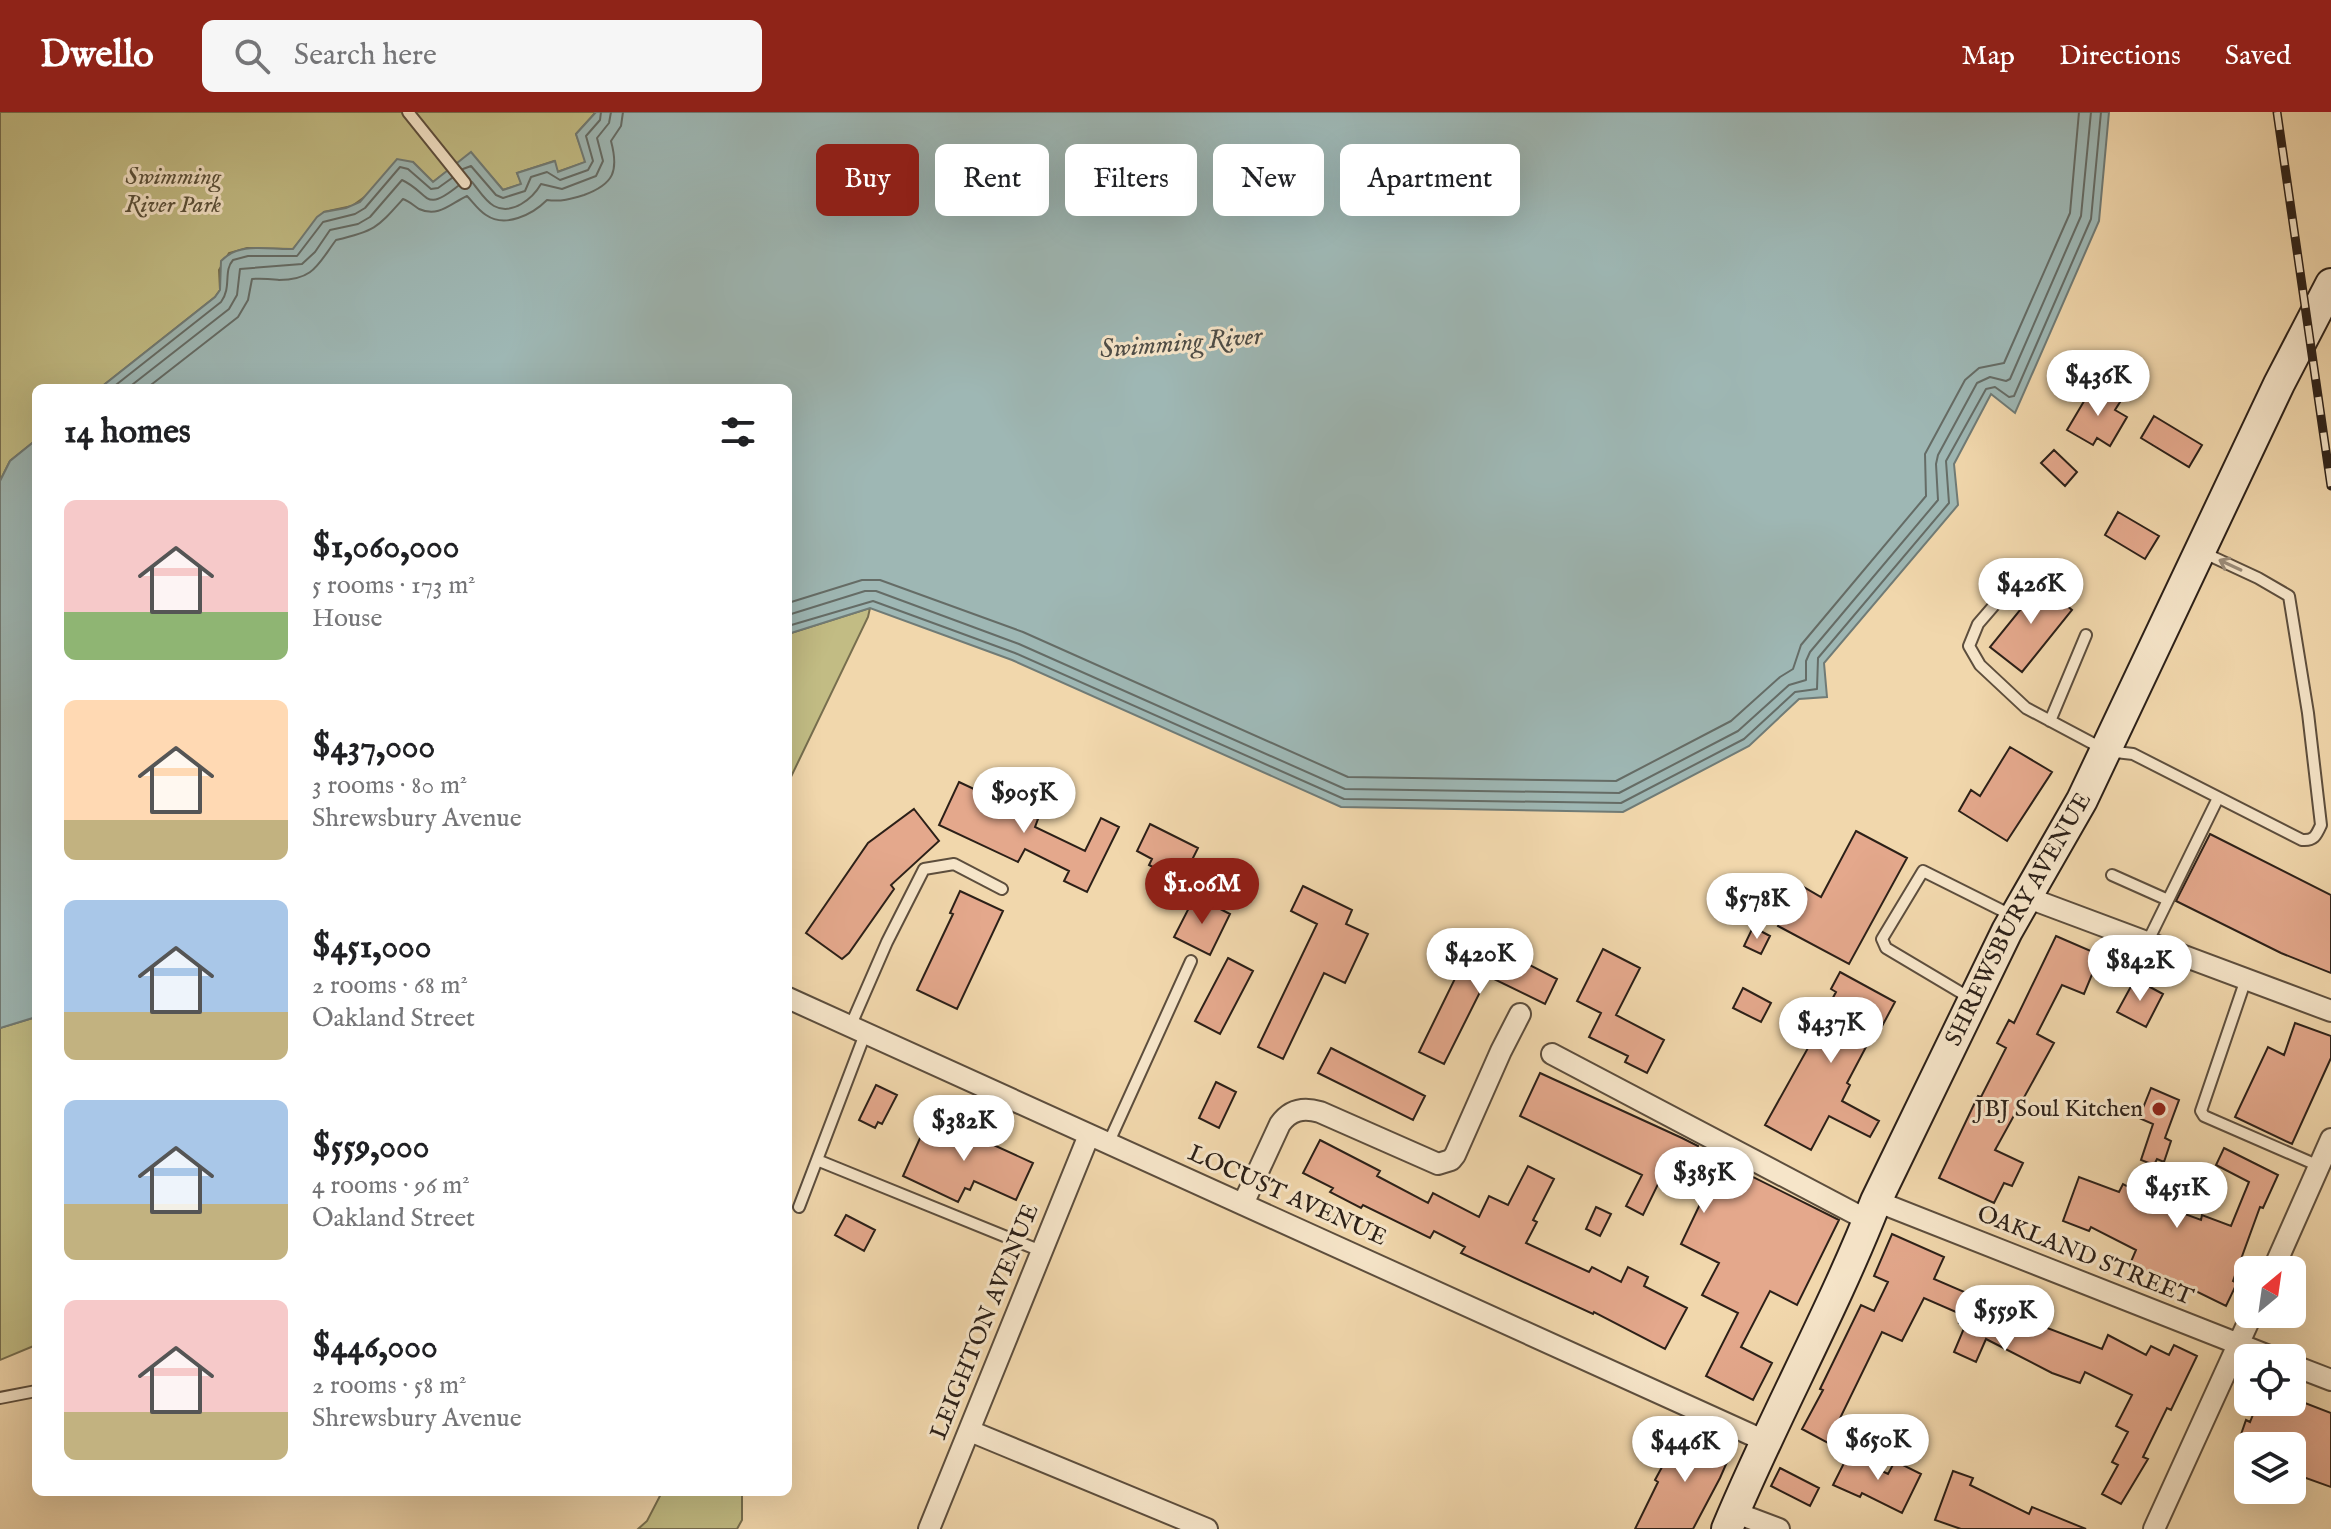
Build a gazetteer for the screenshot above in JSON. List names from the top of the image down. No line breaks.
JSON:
{"streets":{"main road":["SHREWSBURY AVENUE"],"street":["LOCUST AVENUE","OAKLAND STREET","LEIGHTON AVENUE"]},"crossings":[["SHREWSBURY AVENUE","LOCUST AVENUE"],["SHREWSBURY AVENUE","OAKLAND STREET"],["LOCUST AVENUE","LEIGHTON AVENUE"]],"water":["Swimming River"],"parks":["Swimming River Park"],"places":["JBJ Soul Kitchen"],"north":"top right","page":{"header":"Dwello","search":"Search here","nav":["Map","Directions","Saved"],"chip":["Buy","Rent","Filters","New","Apartment"],"price":["$436K","$426K","$905K","$1.06M","$578K","$420K","$842K","$437K","$382K","$385K","$451K","$559K","$650K","$446K"],"heading":"14 homes","list":[{"name":"$1,060,000","note":"5 rooms · 173 m² · House"},{"name":"$437,000","note":"3 rooms · 80 m² · Shrewsbury Avenue"},{"name":"$451,000","note":"2 rooms · 68 m² · Oakland Street"},{"name":"$559,000","note":"4 rooms · 96 m² · Oakland Street"},{"name":"$446,000","note":"2 rooms · 58 m² · Shrewsbury Avenue"}]}}
